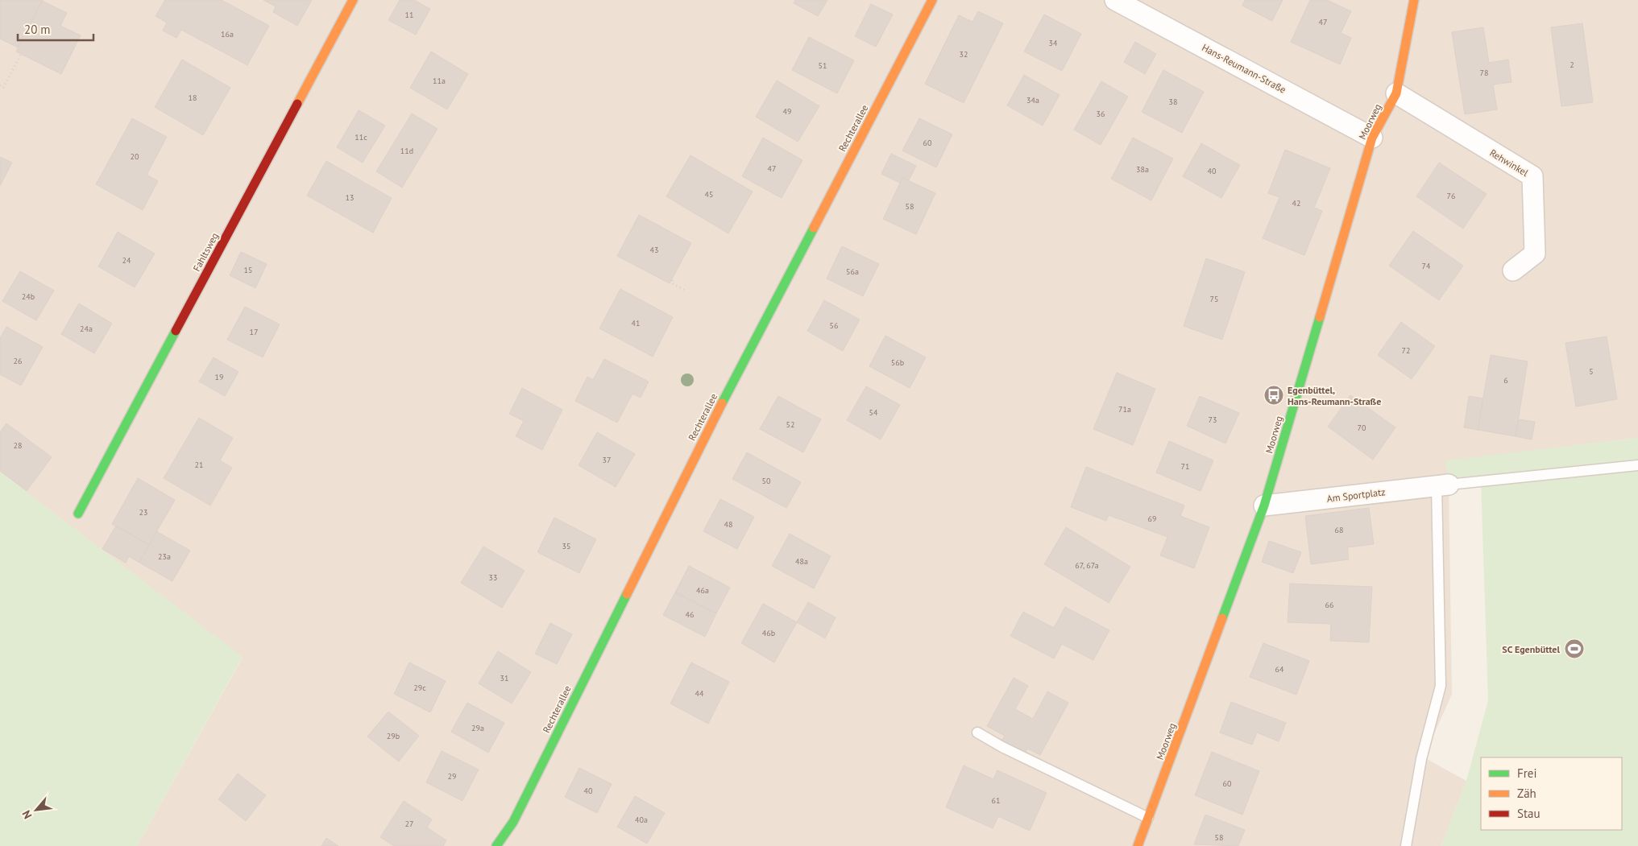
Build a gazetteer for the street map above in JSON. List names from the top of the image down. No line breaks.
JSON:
{"streets":{"street":["Hans-Reumann-Straße","Moorweg","Rechterallee","Rehwinkel","Fahltsweg","Am Sportplatz"]},"crossings":[["Hans-Reumann-Straße","Moorweg"],["Moorweg","Rehwinkel"],["Moorweg","Am Sportplatz"]],"places":{"bus stop":["Egenbüttel, Hans-Reumann-Straße"],"sports":["SC Egenbüttel"]},"house_numbers":["11","47","16a","34","32","2","51","78","11a","18","34a","38","49","36","11c","60","11d","20","47","38a","40","45","76","13","42","58","43","24","74","15","56a","24b","75","41","56","24a","17","72","26","56b","5","19","6","71a","54","73","52","70","28","37","21","71","50","23","69","48","68","35","23a","48a","67, 67a","33","46a","66","46","46b","64","31","29c","44","29a","29b","29","60","40","61","40a","27","58"],"legend":["Frei","Zäh","Stau"],"scale_bar":"20 m","north":"bottom left"}
